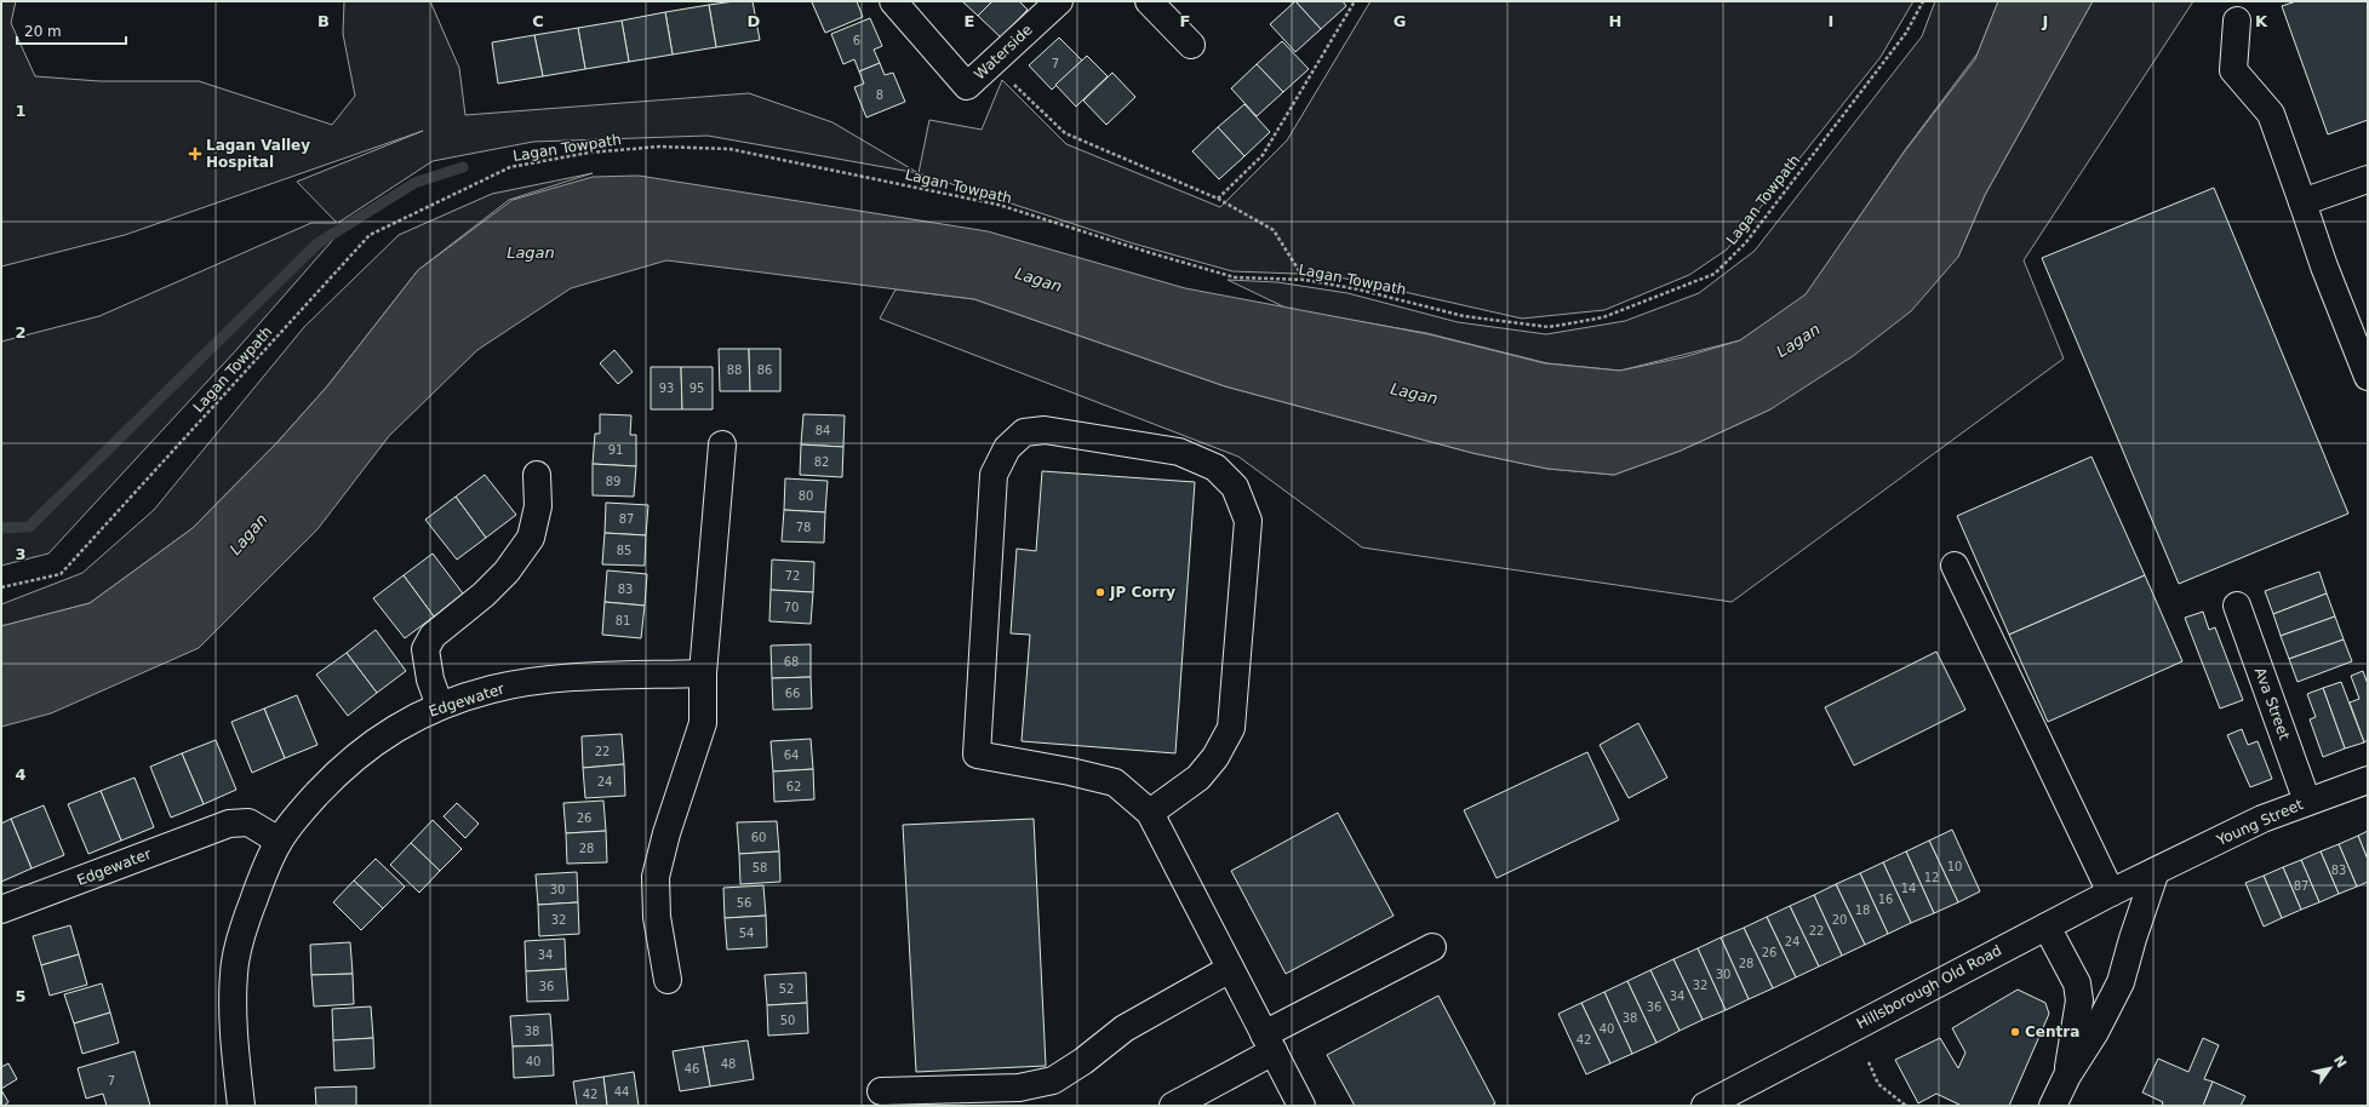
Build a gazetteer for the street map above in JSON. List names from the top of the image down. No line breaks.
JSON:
{"streets":{"street":["Waterside","Edgewater","Ava Street","Young Street","Hillsborough Old Road"],"path":["Lagan Towpath"]},"crossings":[["Ava Street","Young Street"],["Young Street","Hillsborough Old Road"]],"water":["Lagan"],"places":{"health":["Lagan Valley Hospital"],"other":["JP Corry","Centra"]},"house_numbers":["6","7","8","88","86","93","95","84","91","82","89","80","87","78","85","72","83","70","81","68","66","22","64","24","62","26","60","28","10","58","83","12","87","14","30","16","56","18","32","20","22","54","24","26","34","28","30","32","36","52","34","36","38","50","40","38","42","40","48","46","7","44","42"],"scale_bar":"20 m","north":"top right","grid":{"columns":["B","C","D","E","F","G","H","I","J","K"],"rows":["1","2","3","4","5"]}}
